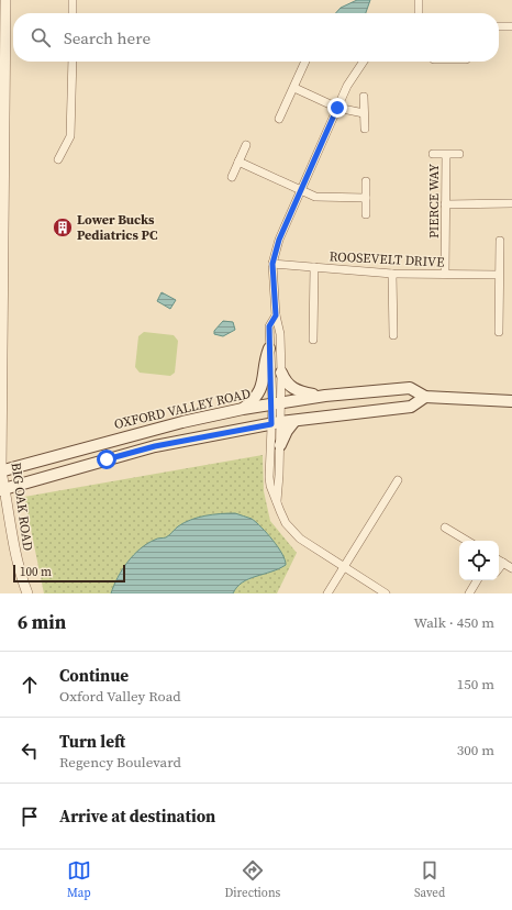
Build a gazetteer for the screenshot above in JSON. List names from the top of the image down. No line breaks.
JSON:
{"streets":{"main road":["OXFORD VALLEY ROAD"],"street":["PIERCE WAY","ROOSEVELT DRIVE","BIG OAK ROAD"]},"crossings":[["PIERCE WAY","ROOSEVELT DRIVE"],["OXFORD VALLEY ROAD","BIG OAK ROAD"]],"places":{"building":["Lower Bucks Pediatrics PC"]},"scale_bar":"100 m","page":{"search":"Search here","scale":"100 m","heading":["6 min","Walk · 450 m"],"list":[["Continue","Oxford Valley Road","150 m"],["Turn left","Regency Boulevard","300 m"],"Arrive at destination"],"nav":["Map","Directions","Saved"]}}
